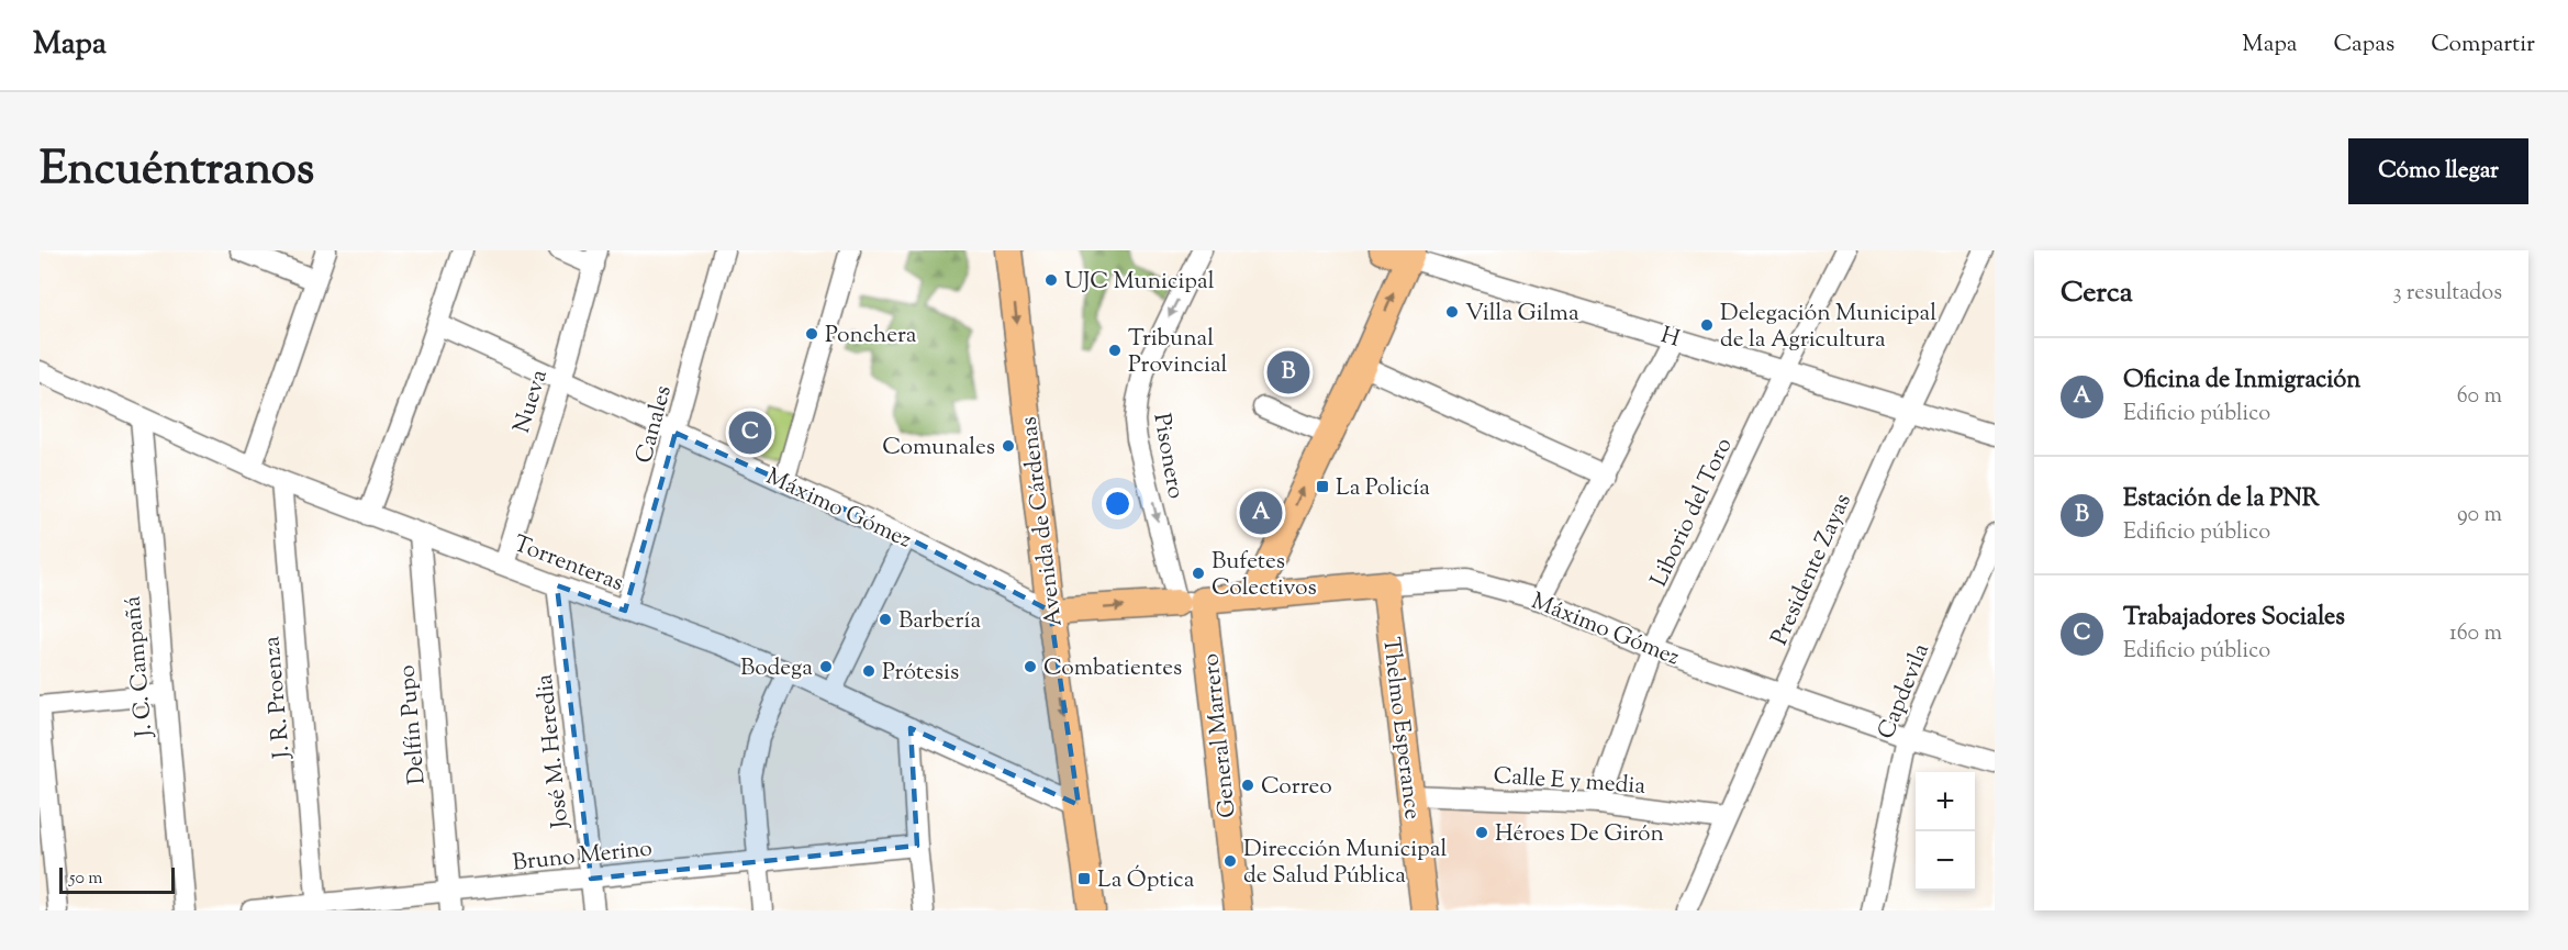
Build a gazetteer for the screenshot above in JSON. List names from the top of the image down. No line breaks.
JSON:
{"streets":{"main road":["H","Máximo Gómez","Avenida de Cárdenas","Thelmo Esperance","General Marrero"],"street":["Nueva","Canales","Pisonero","Liborio del Toro","Torrenteras","Presidente Zayas","J. C. Campañá","Capdevila","J. R. Proenza","Delfín Pupo","José M. Heredia","Calle E y media","Bruno Merino"]},"crossings":[["H","Liborio del Toro"],["H","Presidente Zayas"],["Nueva","Máximo Gómez"],["Nueva","Torrenteras"],["Canales","Máximo Gómez"],["Canales","Torrenteras"],["Pisonero","Máximo Gómez"],["Pisonero","General Marrero"],["Máximo Gómez","Liborio del Toro"],["Máximo Gómez","Avenida de Cárdenas"],["Máximo Gómez","Presidente Zayas"],["Máximo Gómez","Capdevila"],["Máximo Gómez","Thelmo Esperance"],["Máximo Gómez","General Marrero"],["Liborio del Toro","Calle E y media"],["Avenida de Cárdenas","Torrenteras"],["Torrenteras","J. C. Campañá"],["Torrenteras","J. R. Proenza"],["Torrenteras","Delfín Pupo"],["Torrenteras","José M. Heredia"],["Presidente Zayas","Calle E y media"],["J. R. Proenza","Bruno Merino"],["Delfín Pupo","Bruno Merino"],["Thelmo Esperance","Calle E y media"],["José M. Heredia","Bruno Merino"]],"one_way":["Pisonero","Avenida de Cárdenas"],"places":{"other":["UJC Municipal","Villa Gilma","Delegación Municipal de la Agricultura","Ponchera","Tribunal Provincial","Comunales","Bufetes Colectivos","Barbería","Bodega","Combatientes","Prótesis","Correo","Héroes De Girón","Dirección Municipal de Salud Pública"],"transit":["La Policía","La Óptica"]},"scale_bar":"50 m","page":{"header":"Mapa","nav":["Mapa","Capas","Compartir"],"title":"Encuéntranos","buttons":"Cómo llegar","heading":["Cerca","3 resultados"],"list":[{"mark":"A","name":"Oficina de Inmigración","note":"Edificio público","value":"60 m"},{"mark":"B","name":"Estación de la PNR","note":"Edificio público","value":"90 m"},{"mark":"C","name":"Trabajadores Sociales","note":"Edificio público","value":"160 m"}],"pins":["B","C","A"],"map_buttons":["+","−"],"scale":"50 m"}}
